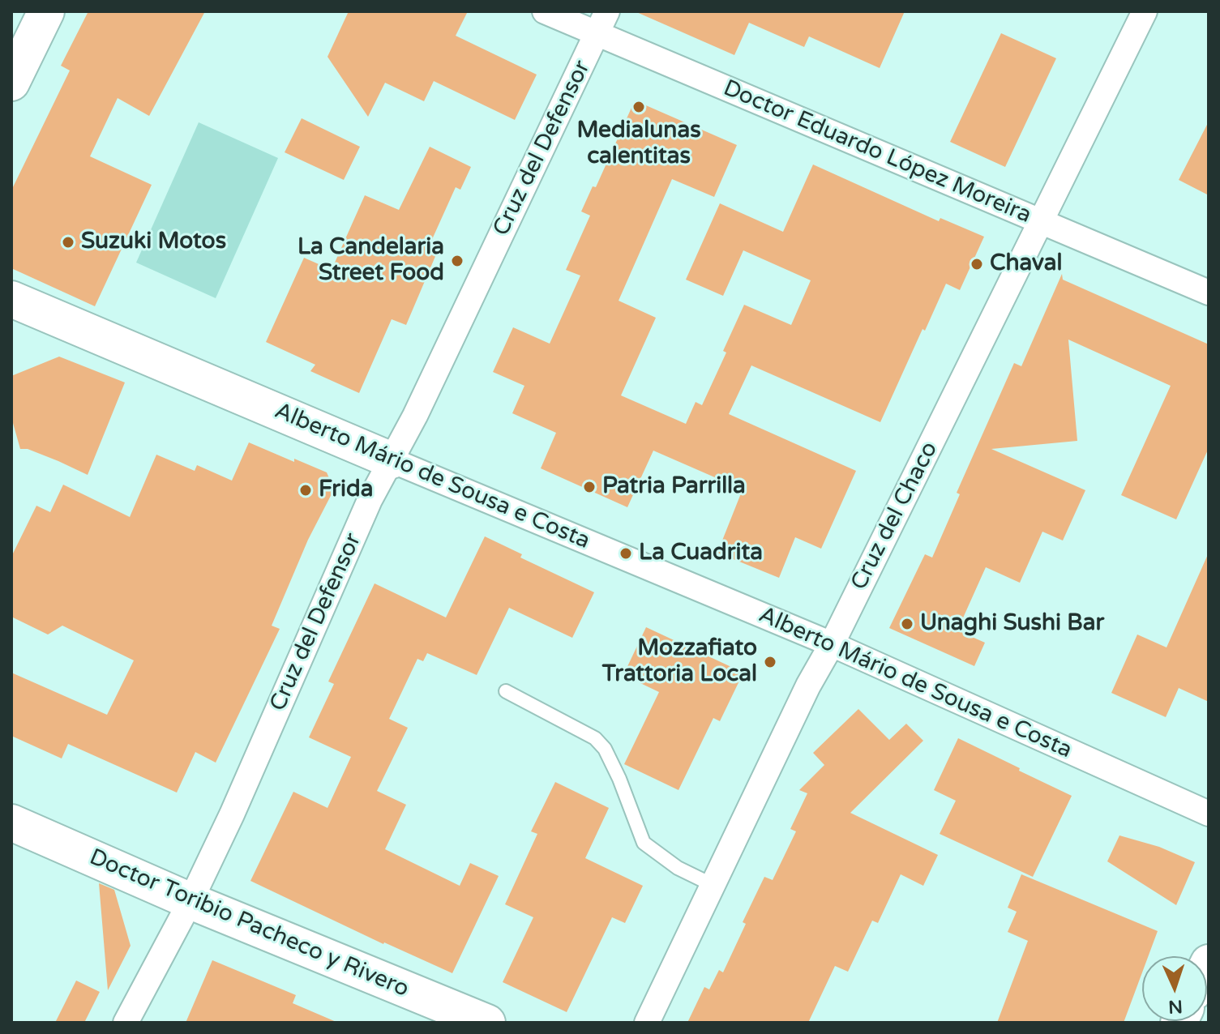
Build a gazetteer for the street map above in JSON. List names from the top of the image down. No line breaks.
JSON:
{"streets":{"main road":["Alberto Mário de Sousa e Costa","Doctor Toribio Pacheco y Rivero"],"street":["Cruz del Defensor","Doctor Eduardo López Moreira","Cruz del Chaco"]},"crossings":[["Cruz del Defensor","Doctor Eduardo López Moreira"],["Cruz del Defensor","Alberto Mário de Sousa e Costa"],["Cruz del Defensor","Doctor Toribio Pacheco y Rivero"],["Doctor Eduardo López Moreira","Cruz del Chaco"],["Alberto Mário de Sousa e Costa","Cruz del Chaco"]],"places":["Medialunas calentitas","Suzuki Motos","La Candelaria Street Food","Chaval","Patria Parrilla","Frida","La Cuadrita","Unaghi Sushi Bar","Mozzafiato Trattoria Local"],"north":"bottom"}
